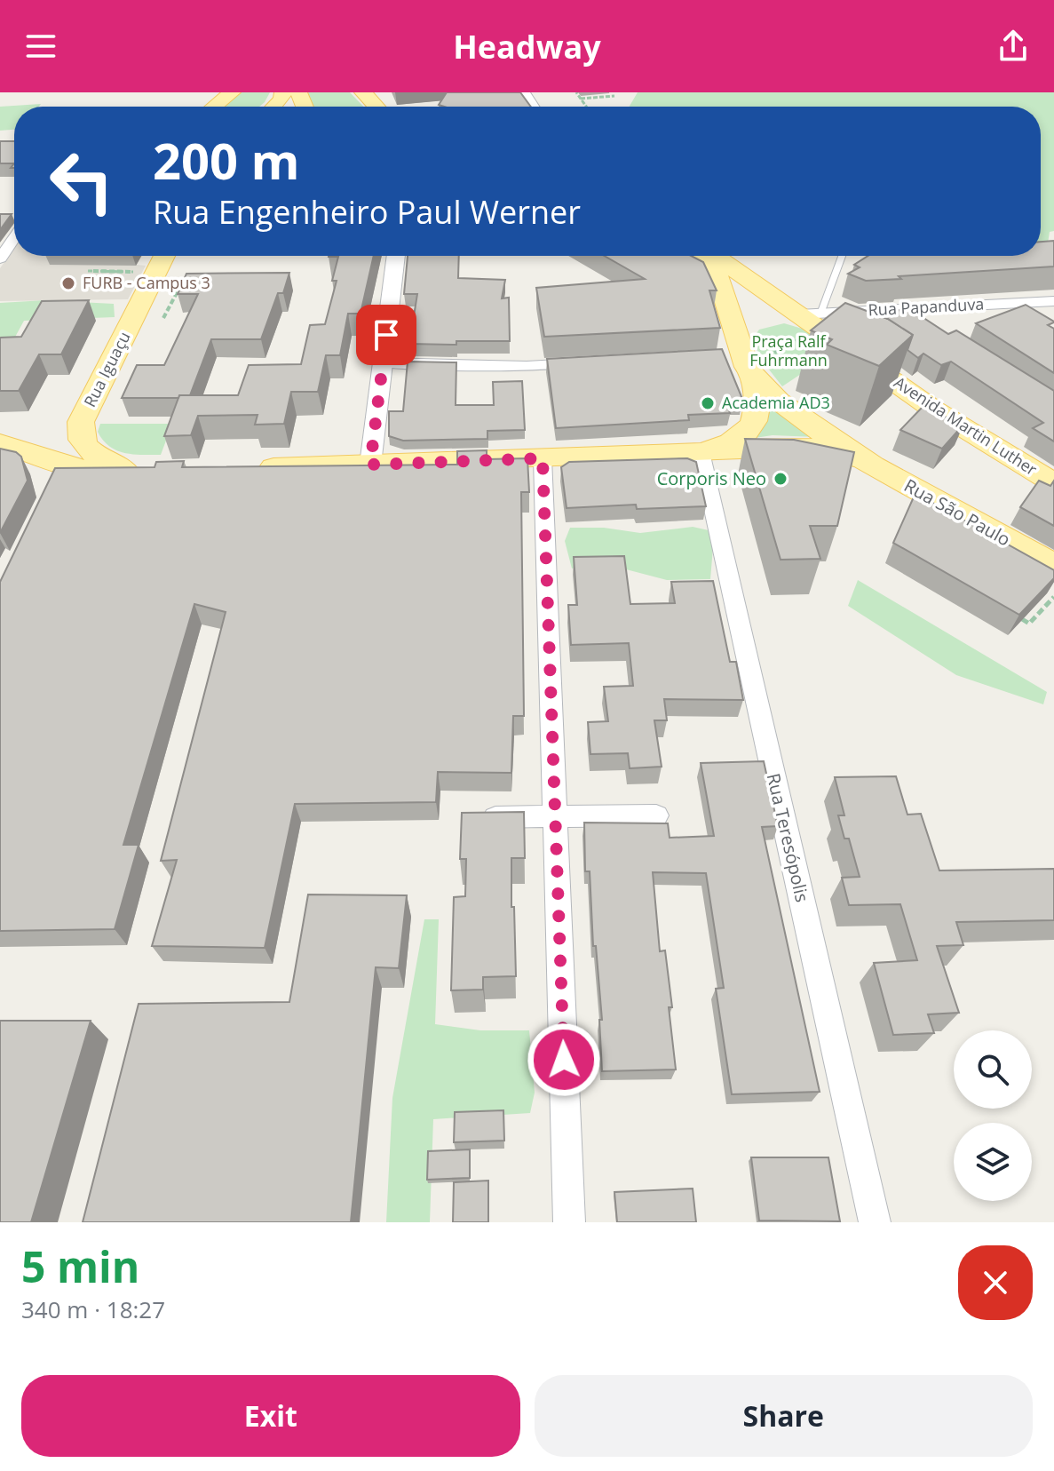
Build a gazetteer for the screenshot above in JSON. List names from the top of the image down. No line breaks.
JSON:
{"streets":{"main road":["Rua Iguaçu","Avenida Martin Luther","Rua São Paulo"],"street":["Rua Papanduva","Rua Teresópolis"]},"crossings":[["Rua Papanduva","Avenida Martin Luther"],["Rua São Paulo","Rua Teresópolis"]],"parks":["Praça Ralf Fuhrmann"],"places":["FURB - Campus 3","Academia AD3","Corporis Neo"],"page":{"header":"Headway","turn":["200 m","Rua Engenheiro Paul Werner"],"heading":["5 min","340 m · 18:27"],"buttons":["Exit","Share"]}}
